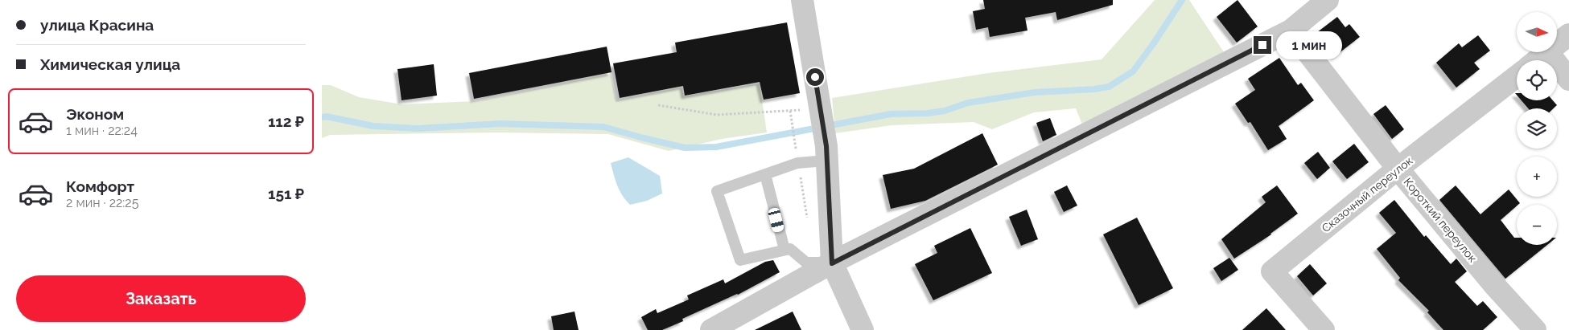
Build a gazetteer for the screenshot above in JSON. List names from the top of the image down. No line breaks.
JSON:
{"streets":{"street":["Сказочный переулок","Короткий переулок"]},"crossings":[["Сказочный переулок","Короткий переулок"]],"north":"right","page":{"banner":["улица Красина","Химическая улица"],"map_buttons":["+","−"],"bubble":"1 мин","list":[{"name":"Эконом","note":"1 мин · 22:24","value":"112 ₽"},{"name":"Комфорт","note":"2 мин · 22:25","value":"151 ₽"}],"buttons":"Заказать"}}
